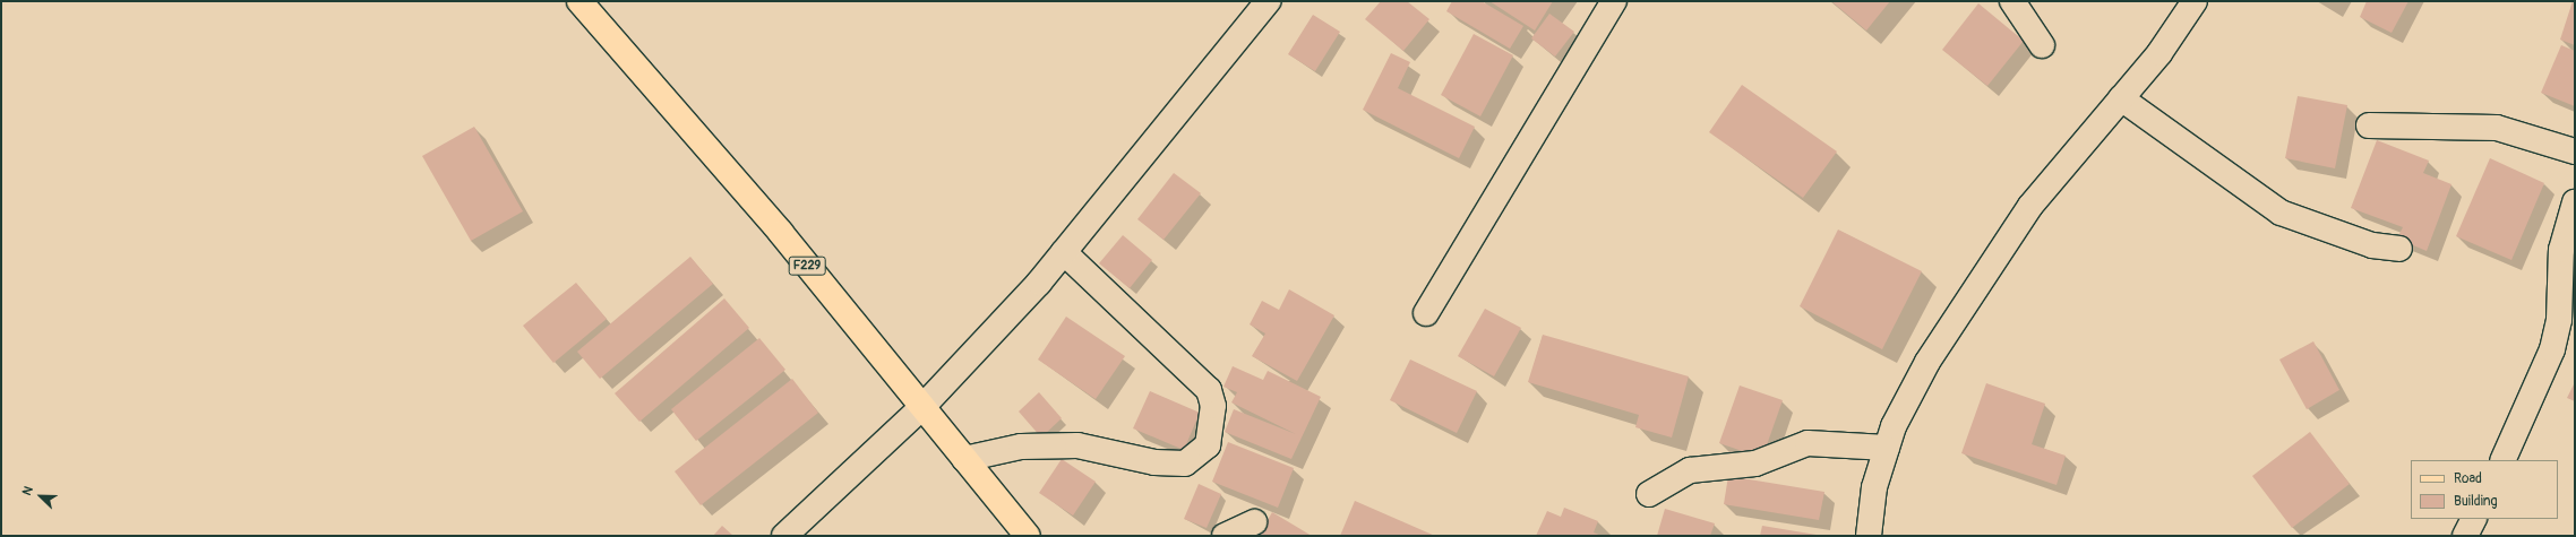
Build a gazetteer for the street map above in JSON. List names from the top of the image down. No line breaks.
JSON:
{"streets":{"main road":["F229"]},"legend":["Road","Building"],"north":"top left"}
